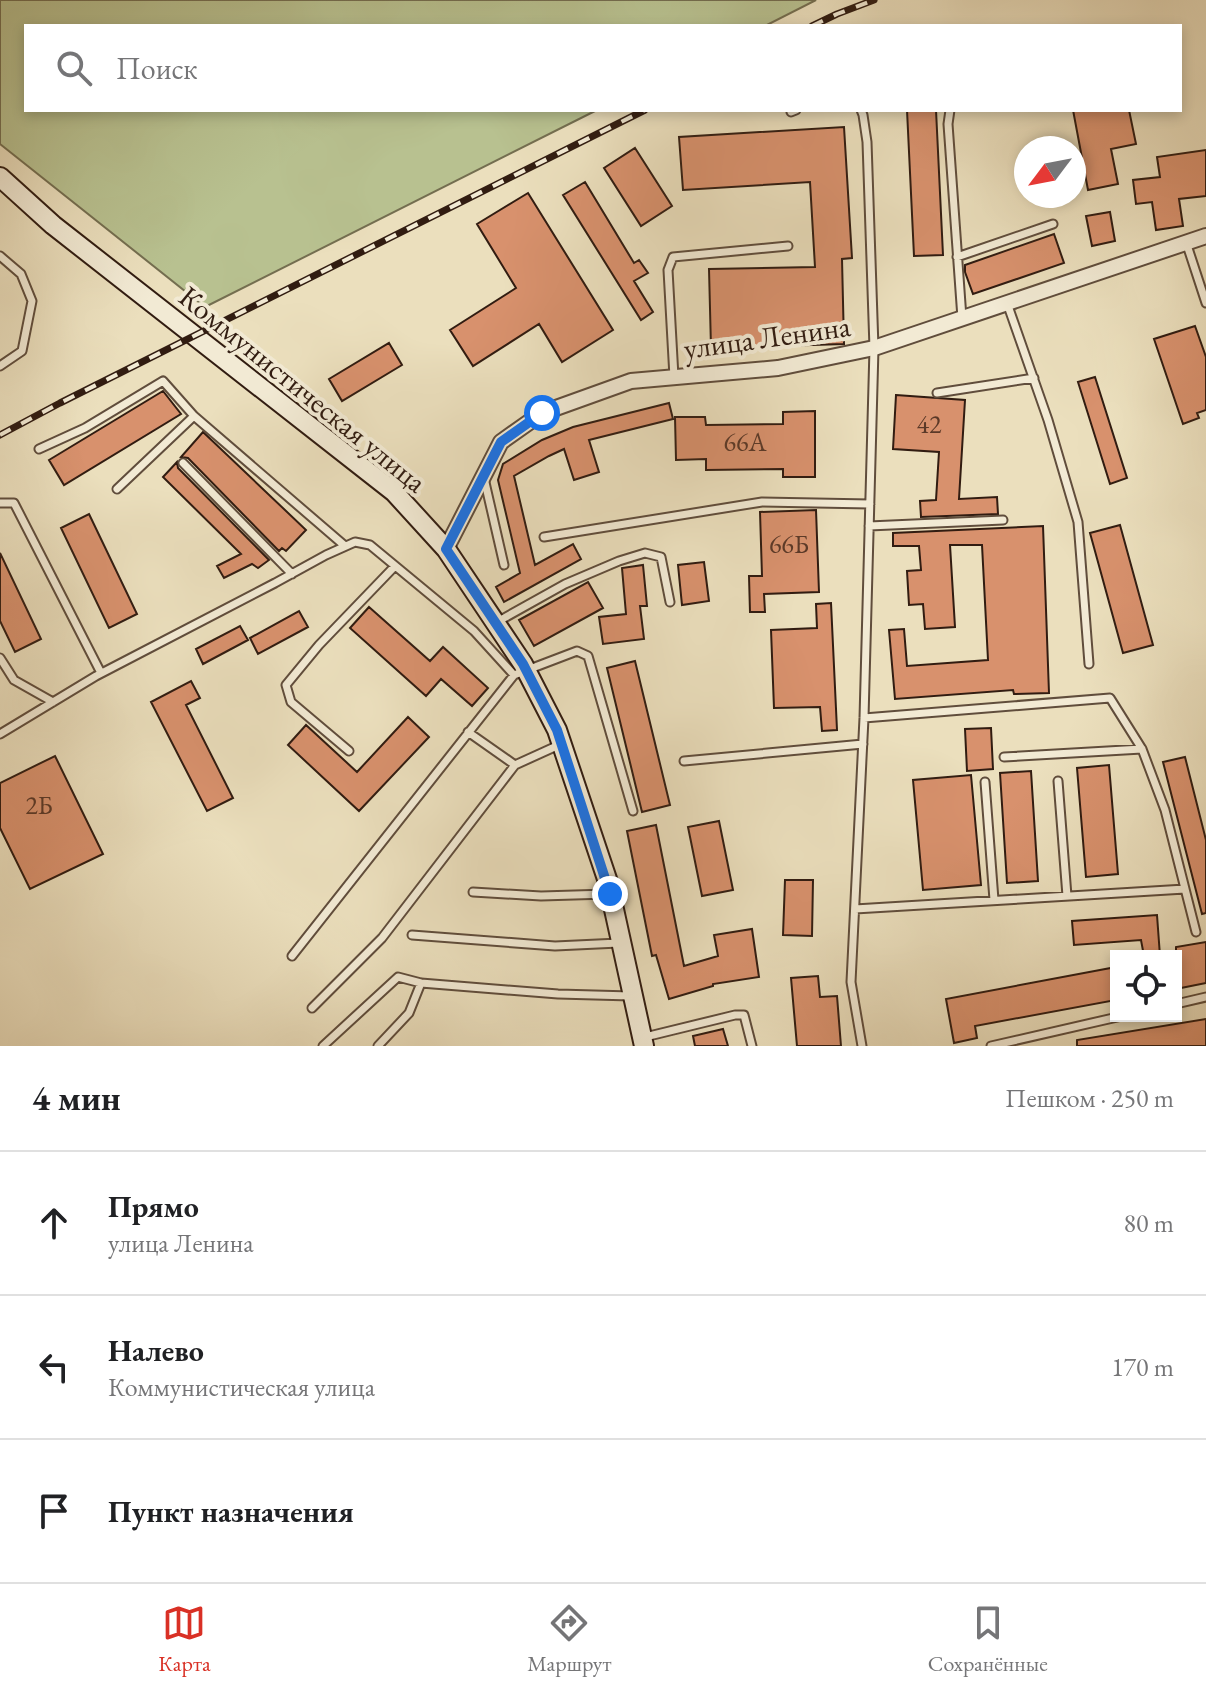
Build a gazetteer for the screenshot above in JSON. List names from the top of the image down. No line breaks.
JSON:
{"streets":{"main road":["Коммунистическая улица"],"street":["улица Ленина"]},"crossings":[["улица Ленина","Коммунистическая улица"]],"house_numbers":["42","66А","66Б","2Б"],"north":"bottom left","page":{"search":"Поиск","heading":["4 мин","Пешком · 250 m"],"list":[["Прямо","улица Ленина","80 m"],["Налево","Коммунистическая улица","170 m"],"Пункт назначения"],"nav":["Карта","Маршрут","Сохранённые"]}}
